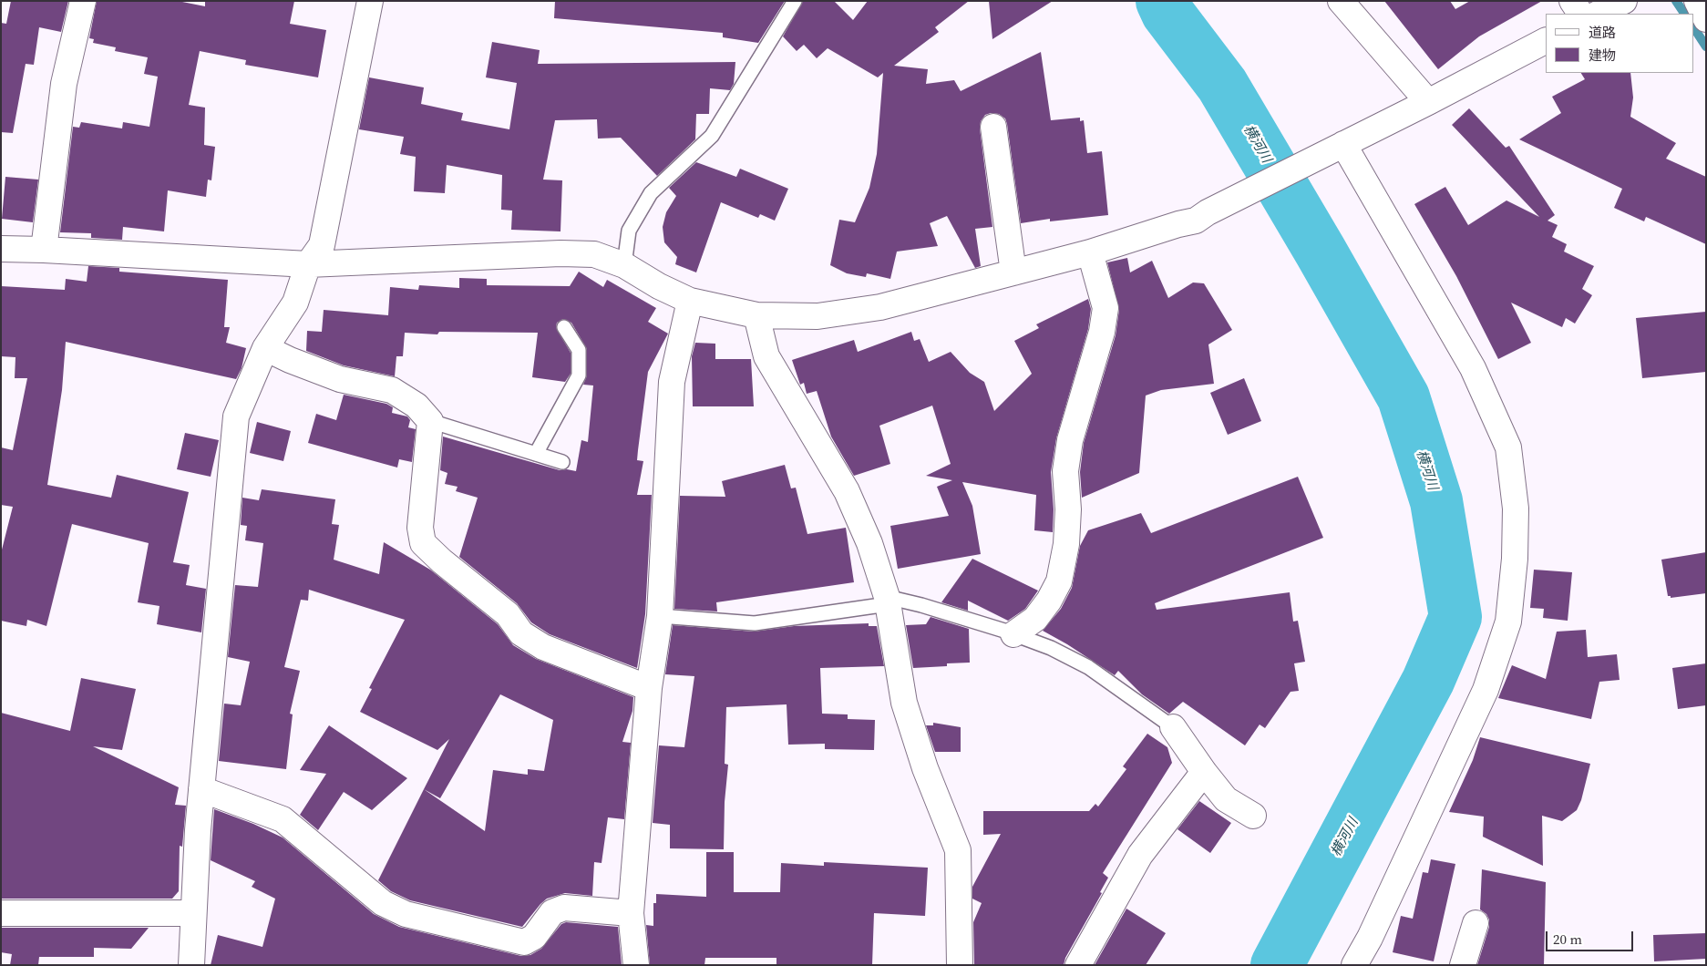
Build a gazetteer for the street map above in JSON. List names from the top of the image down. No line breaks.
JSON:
{"water":["横河川"],"legend":["道路","建物"],"scale_bar":"20 m"}
